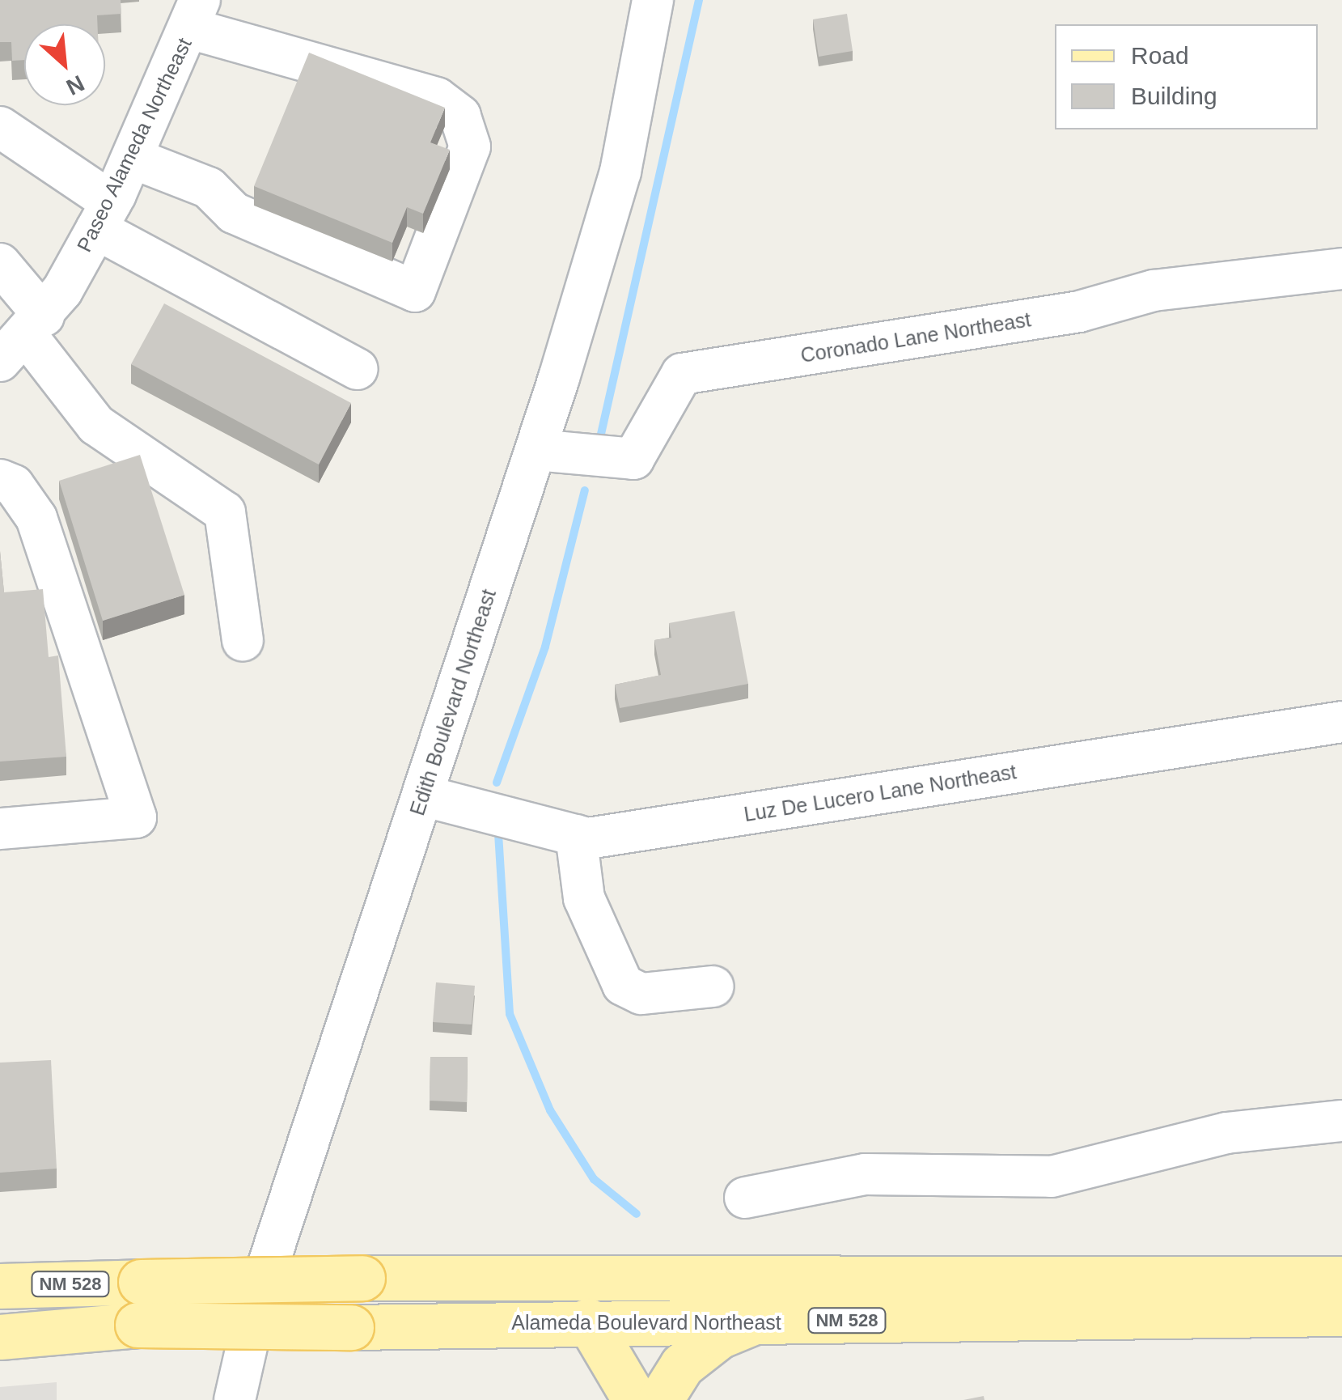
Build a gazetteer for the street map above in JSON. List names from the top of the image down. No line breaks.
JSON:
{"streets":{"main road":["NM 528","Alameda Boulevard Northeast"],"street":["Paseo Alameda Northeast","Coronado Lane Northeast","Edith Boulevard Northeast","Luz De Lucero Lane Northeast"]},"crossings":[["Coronado Lane Northeast","Edith Boulevard Northeast"],["Edith Boulevard Northeast","Luz De Lucero Lane Northeast"]],"legend":["Road","Building"],"north":"bottom right"}
